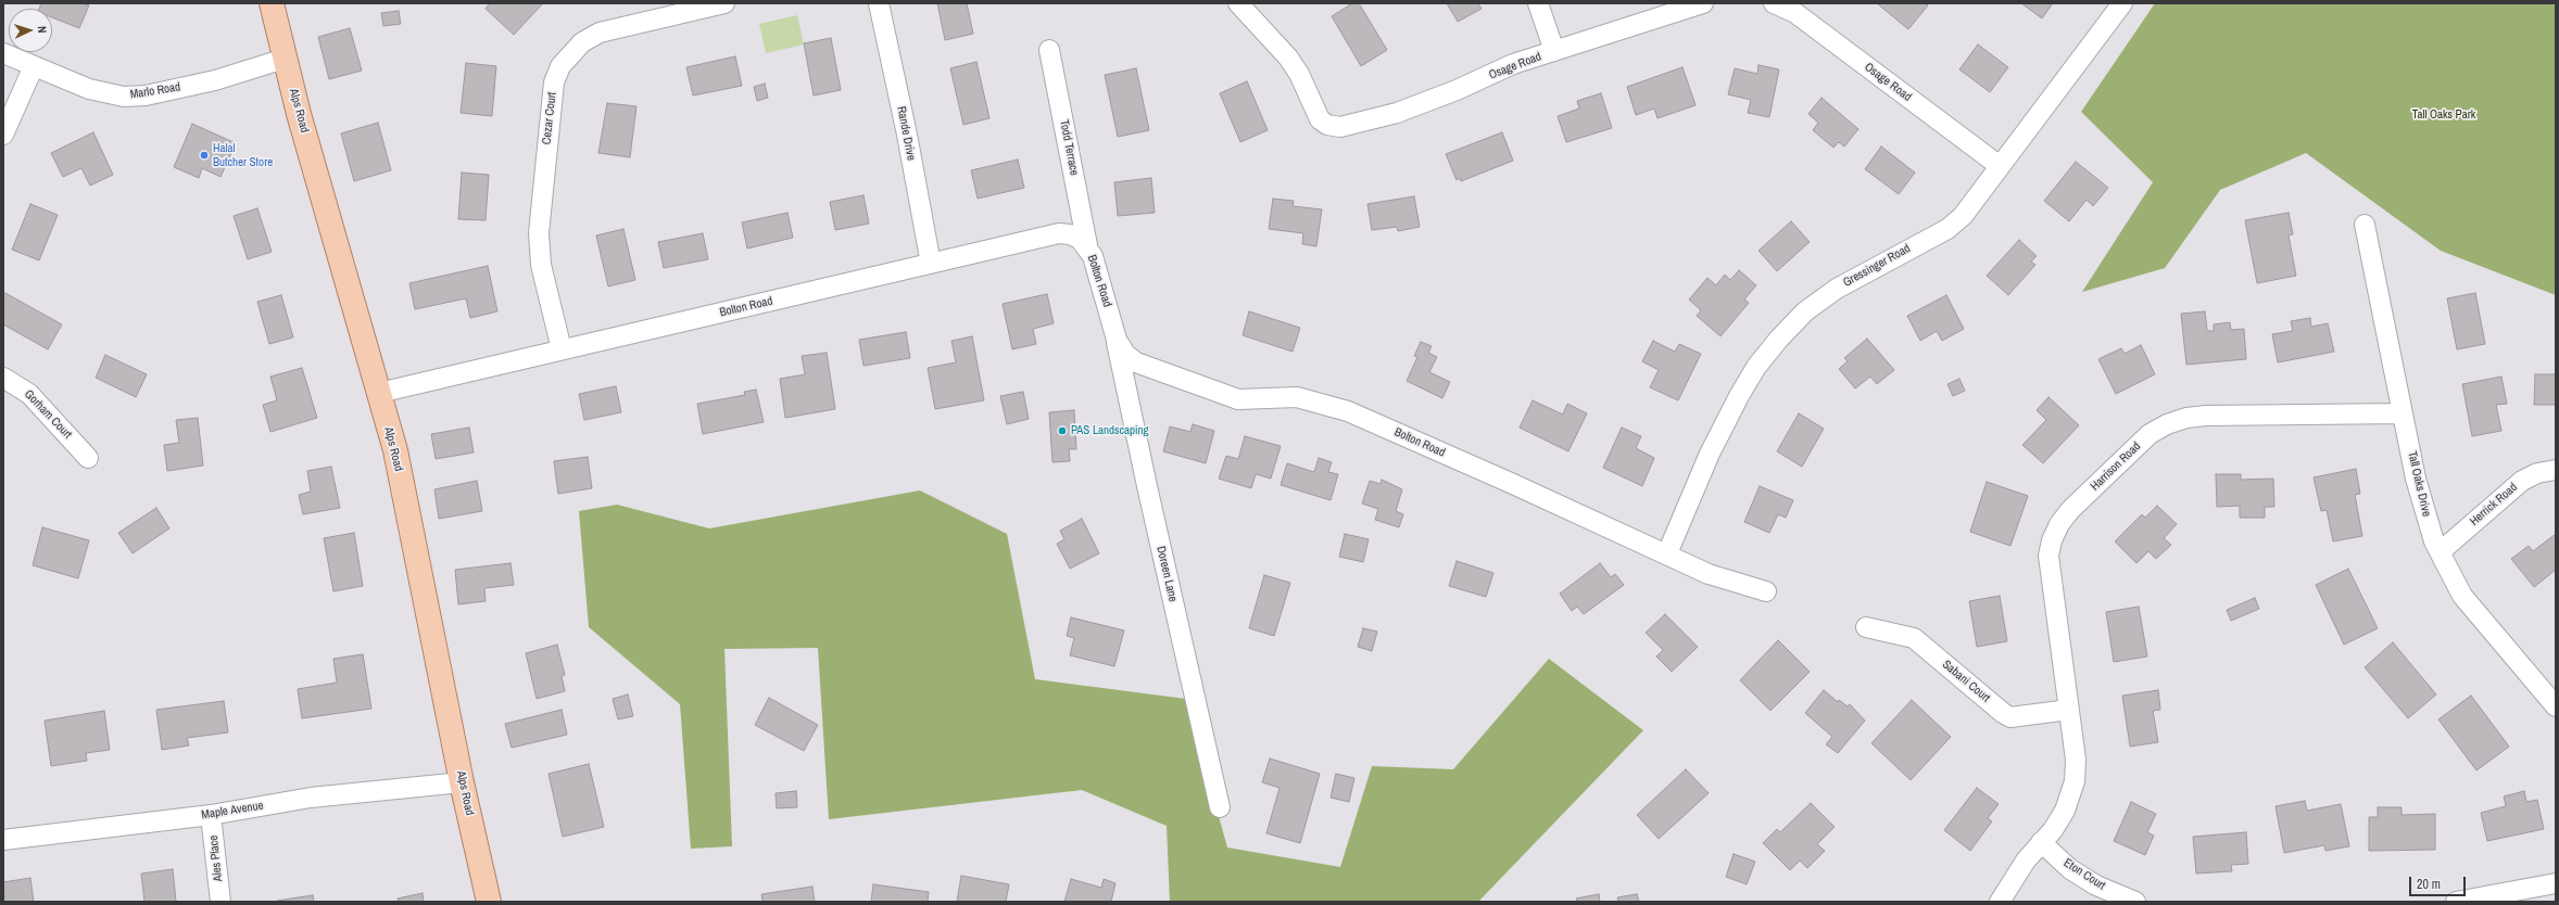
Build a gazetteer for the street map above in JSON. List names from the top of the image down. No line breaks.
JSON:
{"streets":{"main road":["Alps Road"],"street":["Osage Road","Marlo Road","Cezar Court","Rande Drive","Todd Terrace","Gressinger Road","Bolton Road","Gorham Court","Harrison Road","Tall Oaks Drive","Herrick Road","Doreen Lane","Sabani Court","Maple Avenue","Ales Place","Eton Court"]},"crossings":[["Osage Road","Gressinger Road"],["Marlo Road","Alps Road"],["Alps Road","Bolton Road"],["Alps Road","Maple Avenue"],["Cezar Court","Bolton Road"],["Rande Drive","Bolton Road"],["Todd Terrace","Bolton Road"],["Gressinger Road","Bolton Road"],["Bolton Road","Doreen Lane"],["Harrison Road","Tall Oaks Drive"],["Harrison Road","Sabani Court"],["Harrison Road","Eton Court"],["Tall Oaks Drive","Herrick Road"],["Maple Avenue","Ales Place"]],"parks":["Tall Oaks Park"],"places":["Halal Butcher Store","PAS Landscaping"],"scale_bar":"20 m","north":"right"}
